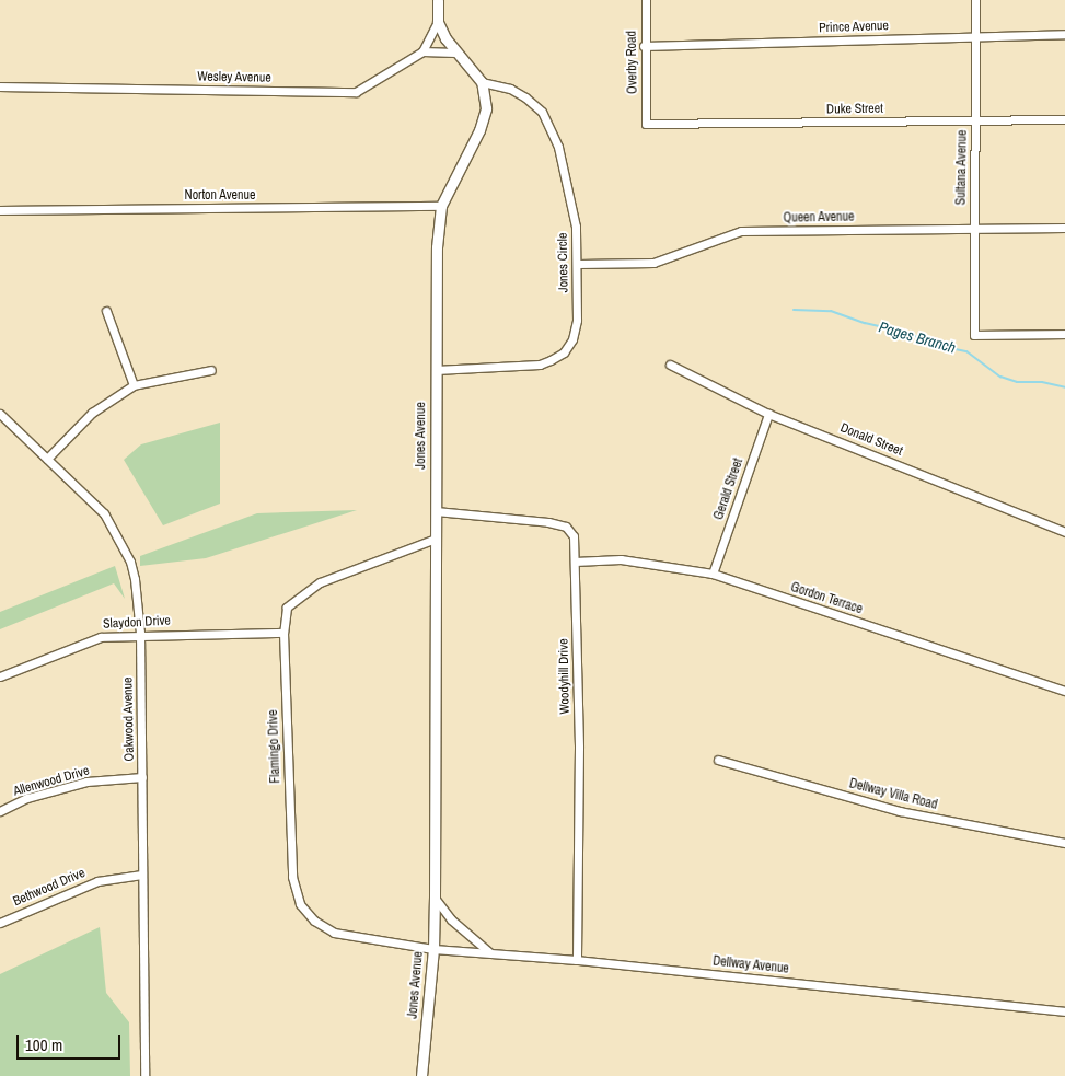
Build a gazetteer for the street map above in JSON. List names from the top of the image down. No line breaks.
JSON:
{"streets":{"street":["Prince Avenue","Overby Road","Wesley Avenue","Duke Street","Sultana Avenue","Norton Avenue","Queen Avenue","Jones Circle","Jones Avenue","Donald Street","Gerald Street","Gordon Terrace","Slaydon Drive","Woodyhill Drive","Oakwood Avenue","Flamingo Drive","Allenwood Drive","Dellway Villa Road","Bethwood Drive","Dellway Avenue"]},"crossings":[["Prince Avenue","Overby Road"],["Prince Avenue","Sultana Avenue"],["Overby Road","Duke Street"],["Duke Street","Sultana Avenue"],["Sultana Avenue","Queen Avenue"],["Norton Avenue","Jones Avenue"],["Queen Avenue","Jones Circle"],["Jones Circle","Jones Avenue"],["Jones Avenue","Woodyhill Drive"],["Jones Avenue","Flamingo Drive"],["Jones Avenue","Dellway Avenue"],["Donald Street","Gerald Street"],["Gerald Street","Gordon Terrace"],["Gordon Terrace","Woodyhill Drive"],["Slaydon Drive","Oakwood Avenue"],["Slaydon Drive","Flamingo Drive"],["Woodyhill Drive","Dellway Avenue"],["Oakwood Avenue","Allenwood Drive"],["Oakwood Avenue","Bethwood Drive"],["Flamingo Drive","Dellway Avenue"]],"water":["Pages Branch"],"scale_bar":"100 m"}
